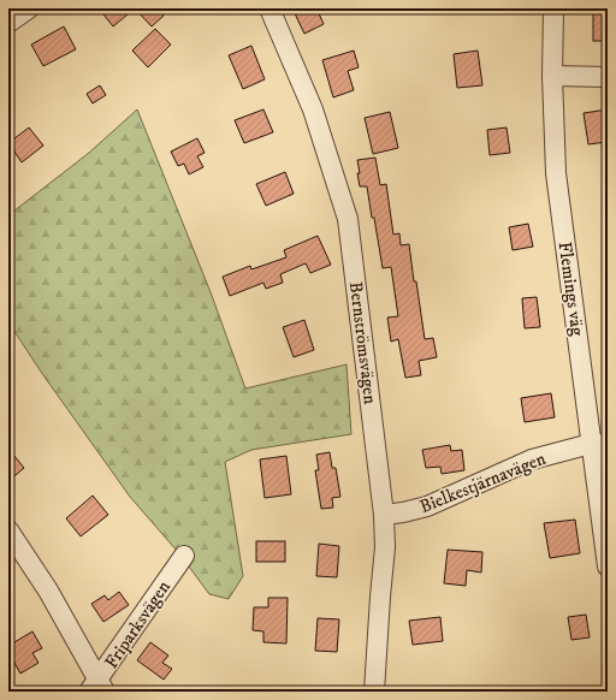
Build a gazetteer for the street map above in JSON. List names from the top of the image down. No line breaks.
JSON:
{"streets":{"street":["Flemings väg","Bernströmsvägen","Bielkestjärnavägen","Friparksvägen"]},"crossings":[["Flemings väg","Bielkestjärnavägen"],["Bernströmsvägen","Bielkestjärnavägen"]]}
